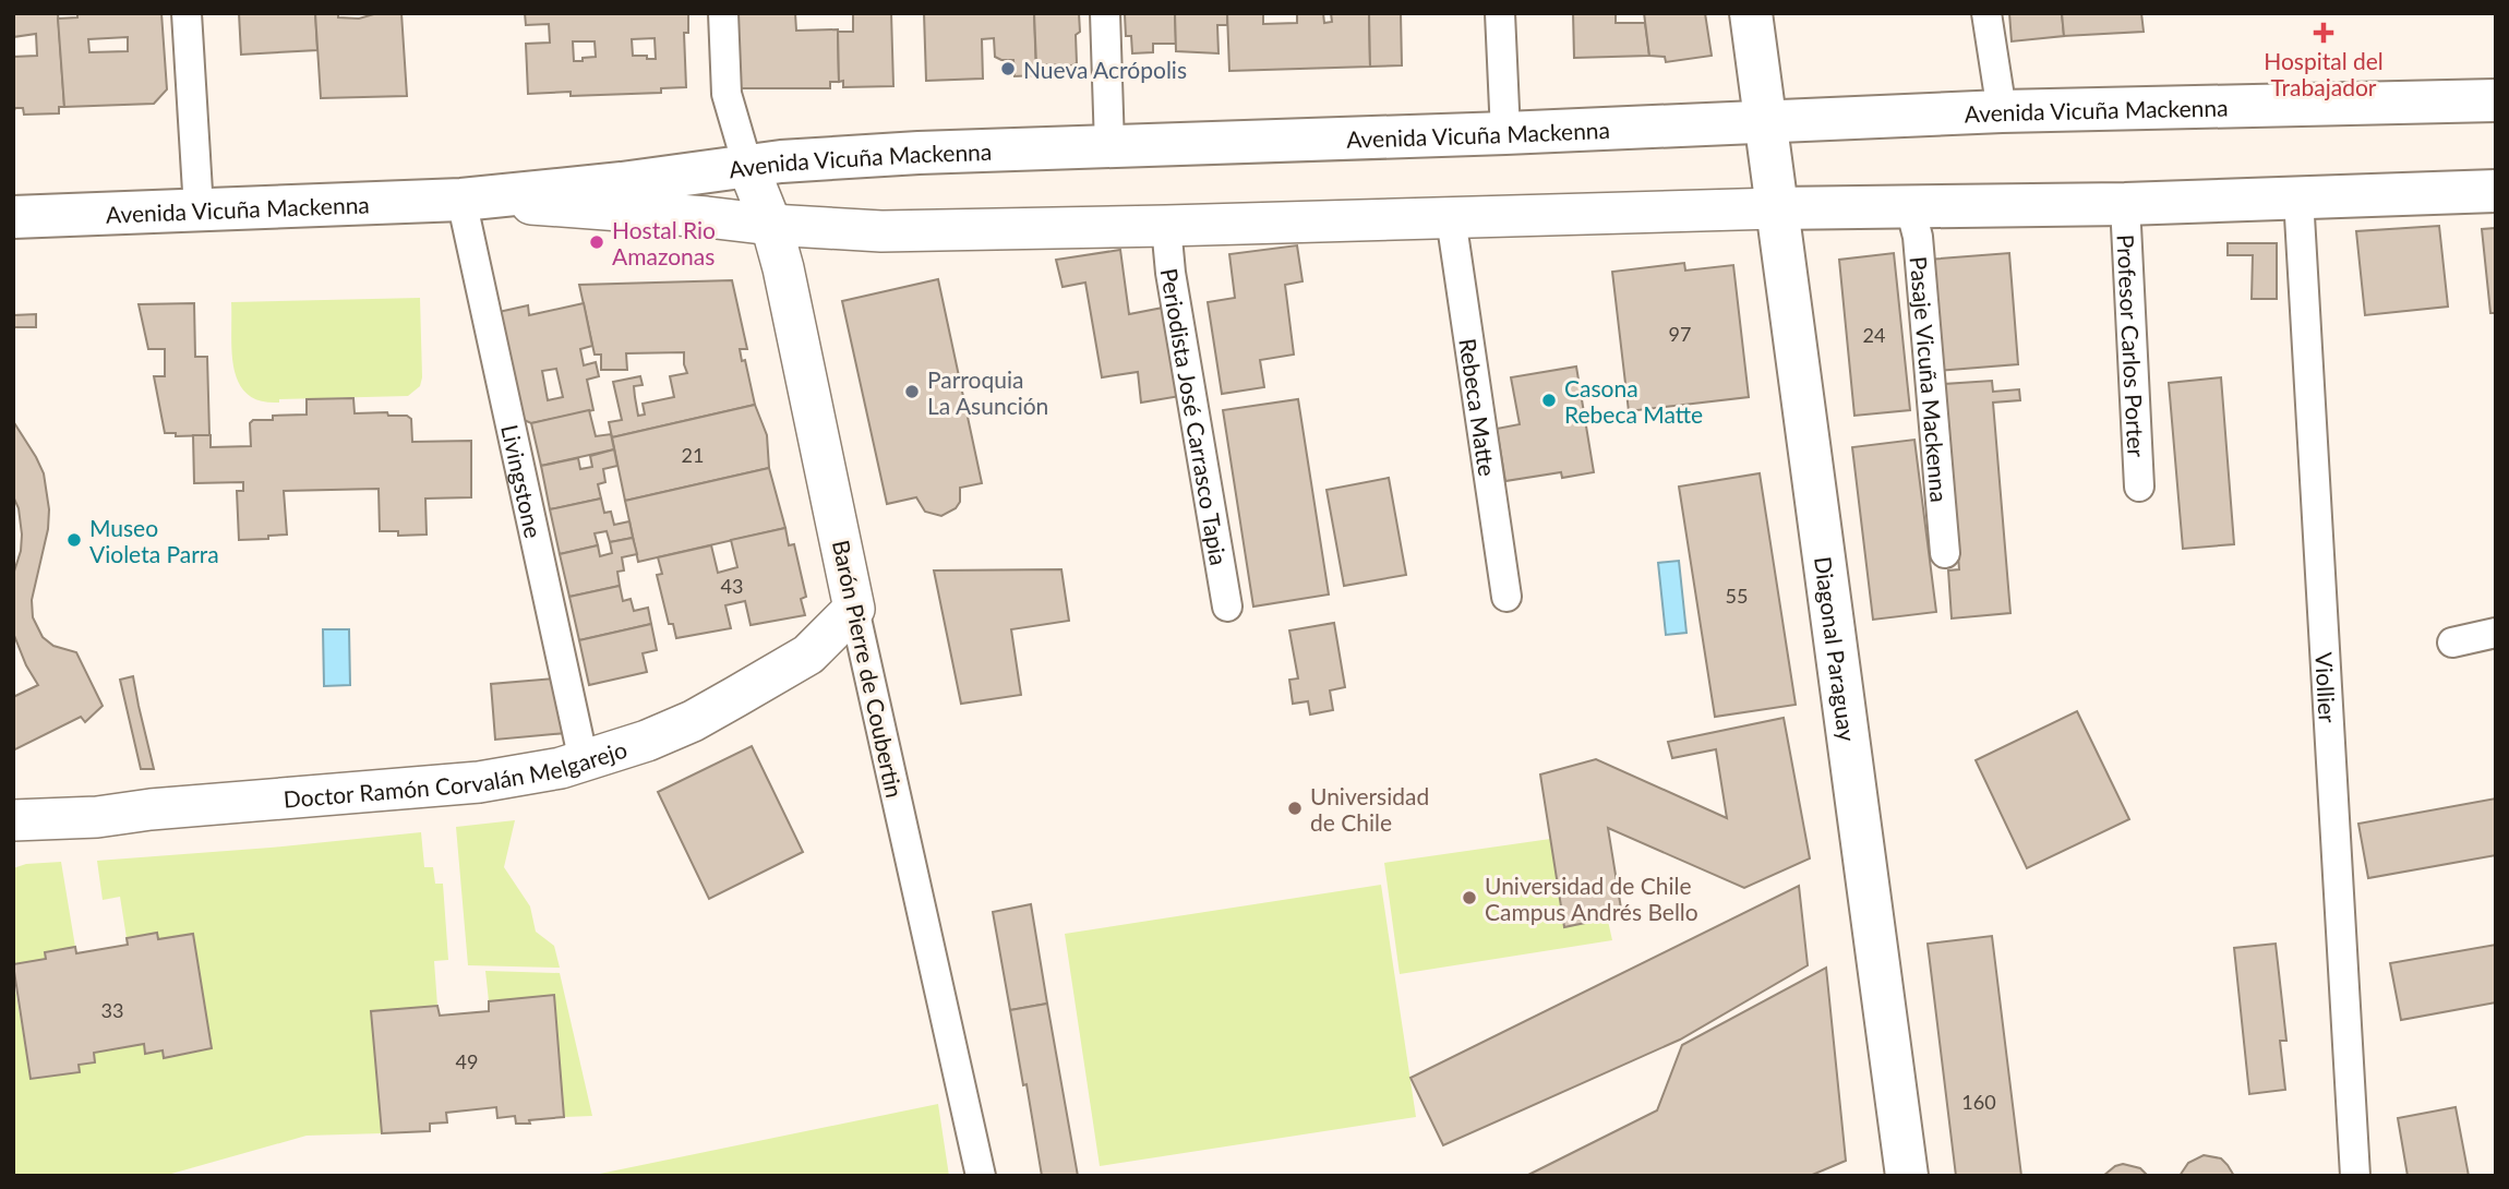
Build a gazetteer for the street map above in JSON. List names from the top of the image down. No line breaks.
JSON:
{"streets":{"main road":["Avenida Vicuña Mackenna","Diagonal Paraguay","Barón Pierre de Coubertin","Doctor Ramón Corvalán Melgarejo"],"street":["Profesor Carlos Porter","Pasaje Vicuña Mackenna","Rebeca Matte","Periodista José Carrasco Tapia","Livingstone","Viollier"]},"crossings":[["Avenida Vicuña Mackenna","Profesor Carlos Porter"],["Avenida Vicuña Mackenna","Pasaje Vicuña Mackenna"],["Avenida Vicuña Mackenna","Rebeca Matte"],["Avenida Vicuña Mackenna","Periodista José Carrasco Tapia"],["Avenida Vicuña Mackenna","Livingstone"],["Avenida Vicuña Mackenna","Diagonal Paraguay"],["Avenida Vicuña Mackenna","Barón Pierre de Coubertin"],["Avenida Vicuña Mackenna","Viollier"],["Livingstone","Doctor Ramón Corvalán Melgarejo"],["Barón Pierre de Coubertin","Doctor Ramón Corvalán Melgarejo"]],"places":{"health":["Hospital del Trabajador"],"other":["Nueva Acrópolis","Hostal Rio Amazonas","Parroquia La Asunción","Casona Rebeca Matte","Museo Violeta Parra","Universidad de Chile","Universidad de Chile Campus Andrés Bello"]},"house_numbers":["97","24","21","43","55","33","49","160"]}
